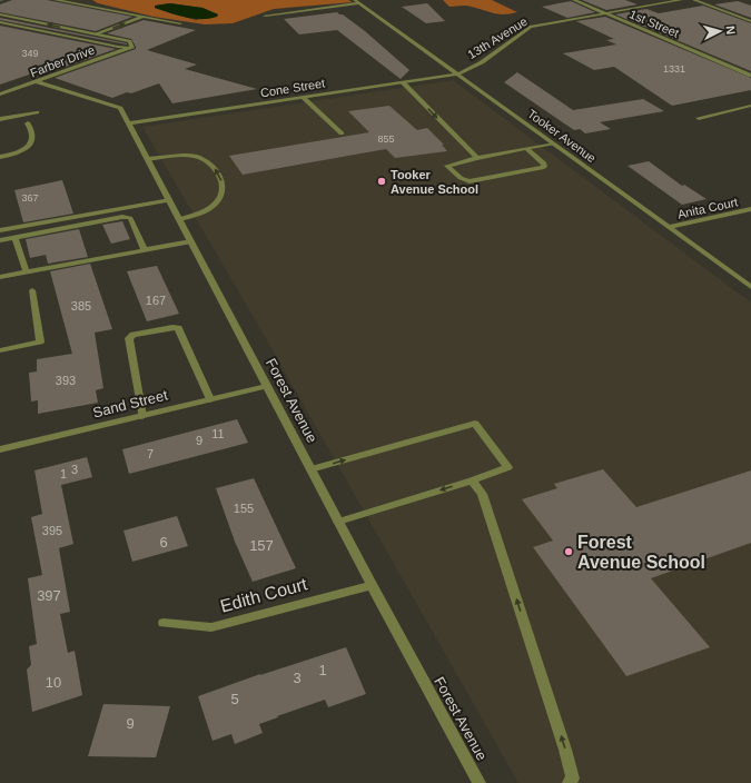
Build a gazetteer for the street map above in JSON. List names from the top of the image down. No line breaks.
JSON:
{"streets":{"street":["1st Street","13th Avenue","Farber Drive","Cone Street","Tooker Avenue","Anita Court","Forest Avenue","Sand Street","Edith Court"]},"crossings":[["1st Street","13th Avenue"],["13th Avenue","Cone Street"],["13th Avenue","Tooker Avenue"],["Farber Drive","Forest Avenue"],["Cone Street","Tooker Avenue"],["Cone Street","Forest Avenue"],["Tooker Avenue","Anita Court"],["Forest Avenue","Sand Street"],["Forest Avenue","Edith Court"]],"places":["Tooker Avenue School","Forest Avenue School"],"house_numbers":["349","1331","855","367","167","385","393","11","9","7","3","1","155","395","6","157","397","1","3","10","5","9"],"north":"right"}
